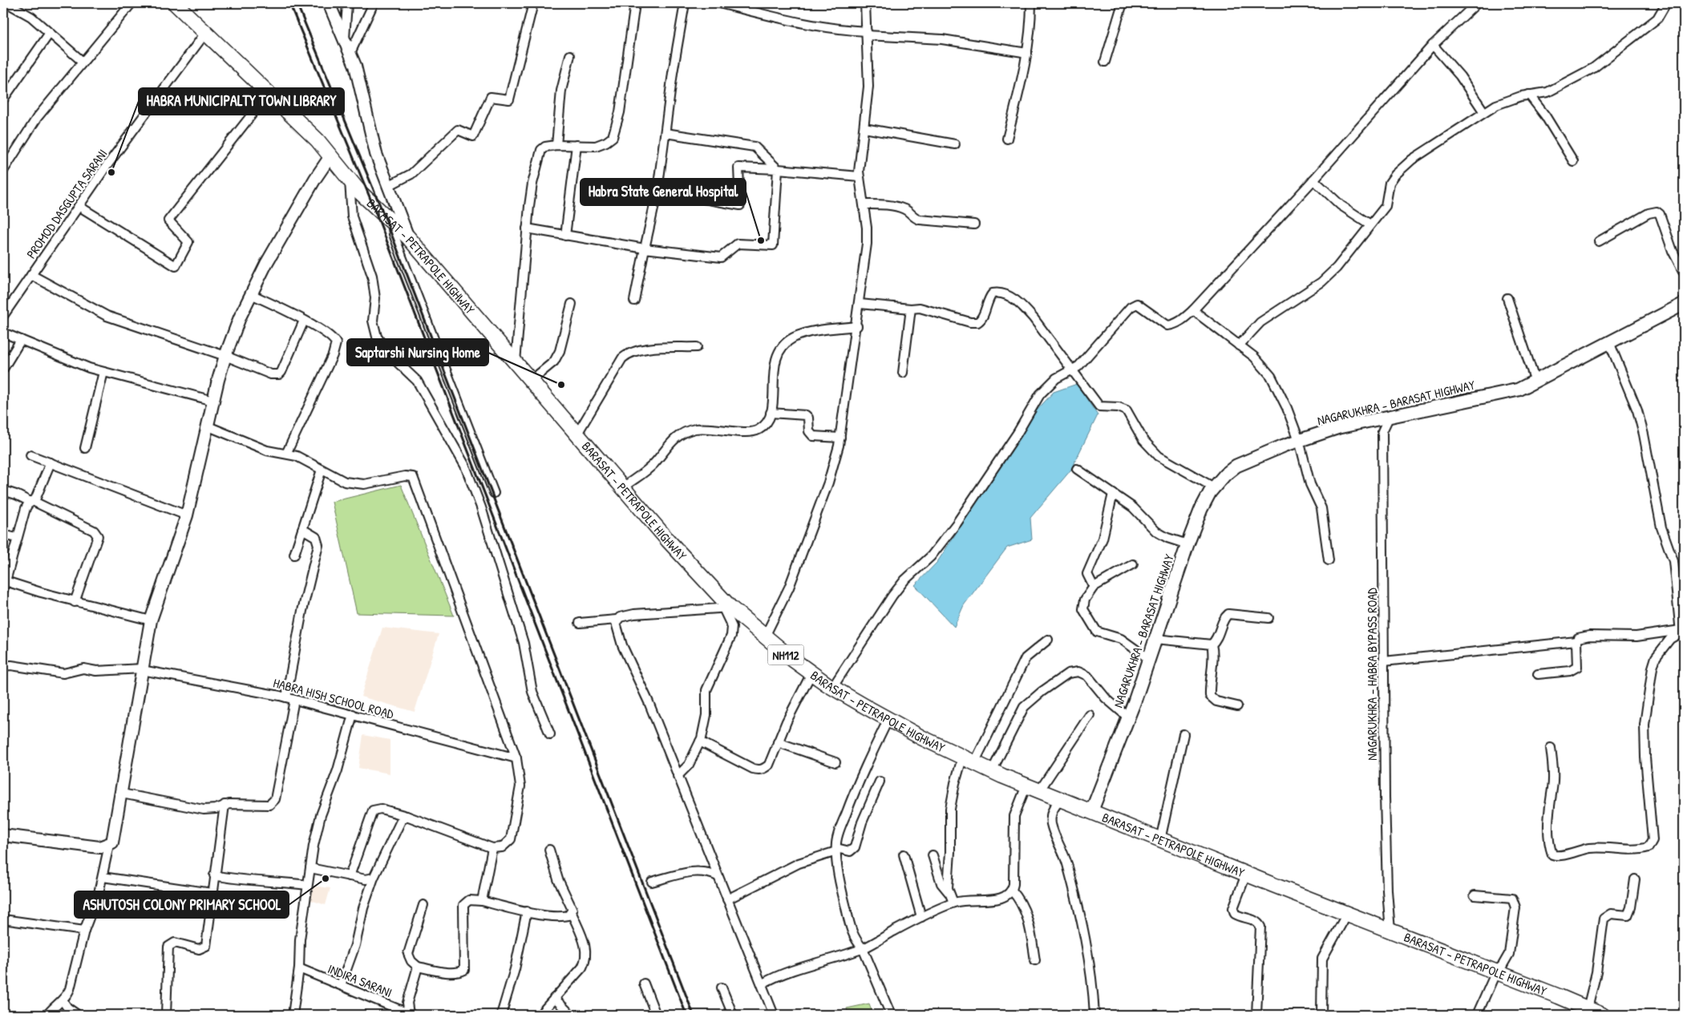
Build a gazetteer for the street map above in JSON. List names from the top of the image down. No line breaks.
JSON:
{"streets":{"highway":["BARASAT - PETRAPOLE HIGHWAY","NH112"],"main road":["NAGARUKHRA - BARASAT HIGHWAY"],"street":["PROMOD DASGUPTA SARANI","NAGARUKHRA - HABRA BYPASS ROAD","HABRA HISH SCHOOL ROAD","INDIRA SARANI"]},"crossings":[["PROMOD DASGUPTA SARANI","BARASAT - PETRAPOLE HIGHWAY"],["BARASAT - PETRAPOLE HIGHWAY","NAGARUKHRA - BARASAT HIGHWAY"],["BARASAT - PETRAPOLE HIGHWAY","NAGARUKHRA - HABRA BYPASS ROAD"],["NAGARUKHRA - BARASAT HIGHWAY","NAGARUKHRA - HABRA BYPASS ROAD"]],"places":["HABRA MUNICIPALTY TOWN LIBRARY","Habra State General Hospital","Saptarshi Nursing Home","ASHUTOSH COLONY PRIMARY SCHOOL"]}
